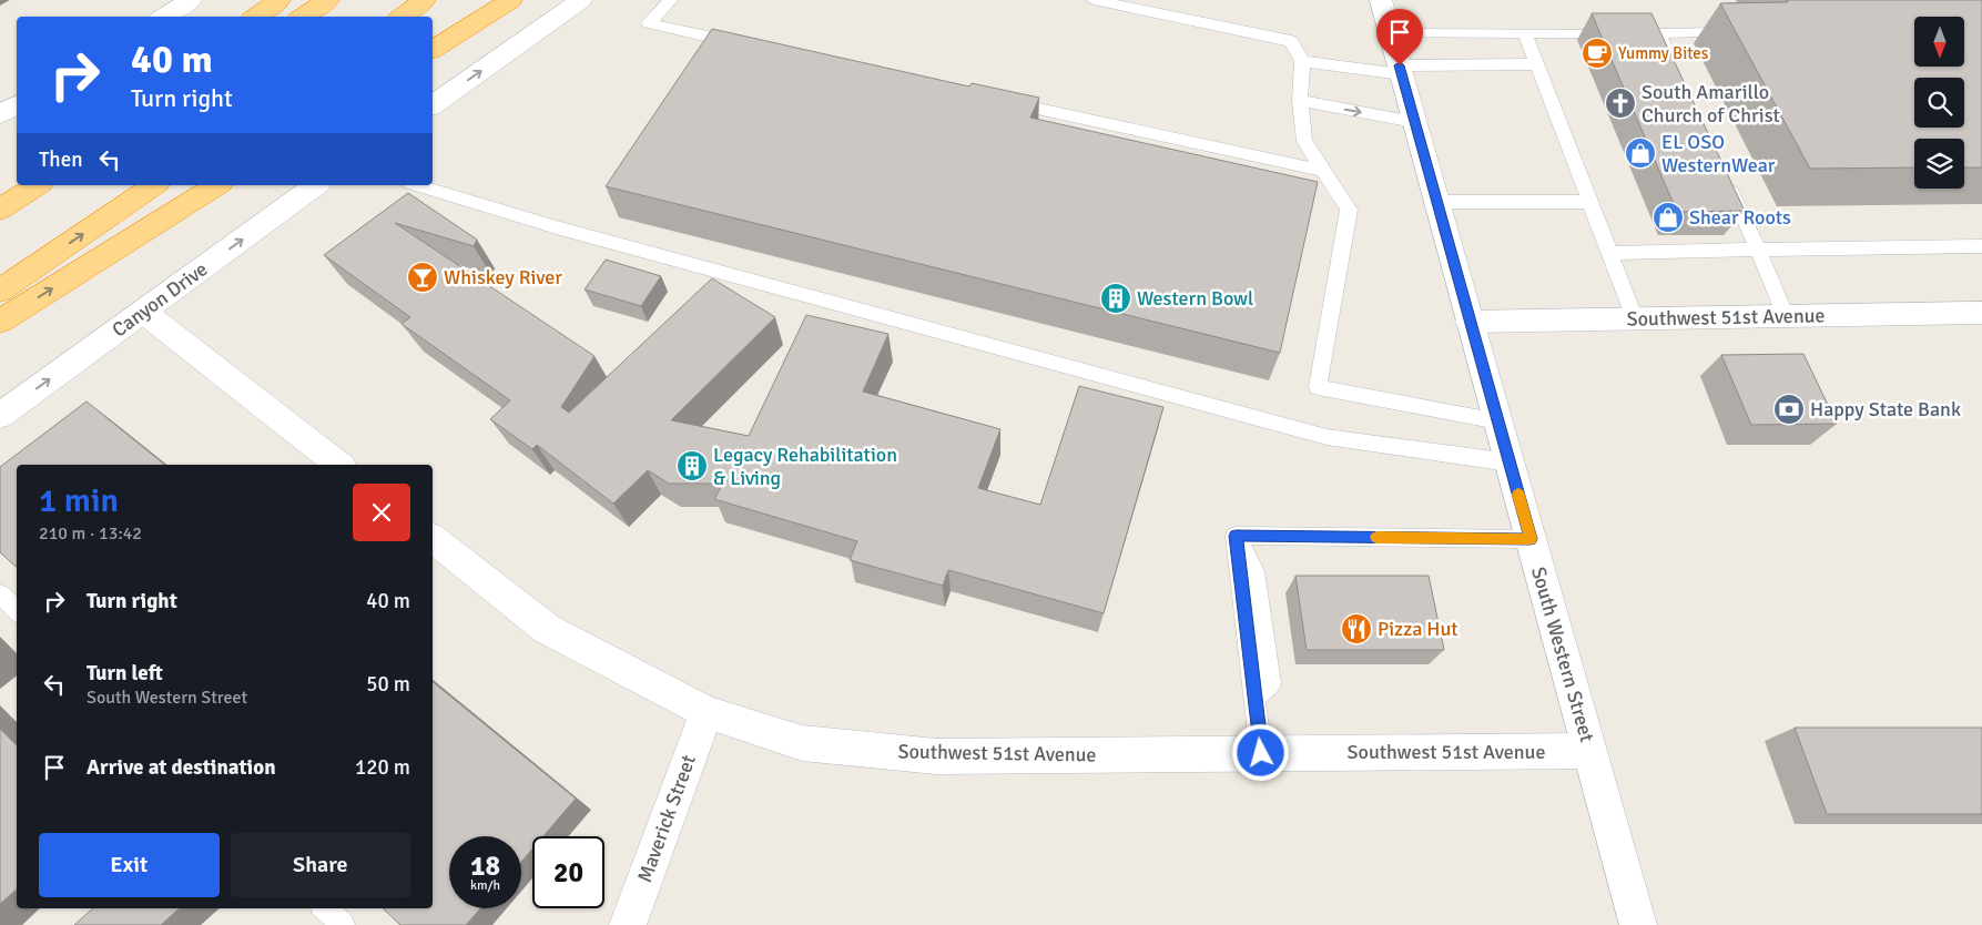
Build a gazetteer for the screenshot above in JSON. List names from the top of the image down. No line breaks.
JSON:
{"streets":{"street":["Canyon Drive","Southwest 51st Avenue","South Western Street","Maverick Street"]},"crossings":[["Southwest 51st Avenue","South Western Street"],["Southwest 51st Avenue","Maverick Street"]],"one_way":["Canyon Drive"],"places":{"cafe":["Yummy Bites"],"church":["South Amarillo Church of Christ"],"shop":["EL OSO WesternWear","Shear Roots"],"bar":["Whiskey River"],"building":["Western Bowl","Legacy Rehabilitation & Living"],"bank":["Happy State Bank"],"restaurant":["Pizza Hut"]},"north":"bottom","page":{"turn":["40 m","Turn right"],"then":"Then","heading":["1 min","210 m · 13:42"],"list":[{"name":"Turn right","value":"40 m"},{"name":"Turn left","note":"South Western Street","value":"50 m"},{"name":"Arrive at destination","value":"120 m"}],"buttons":["Exit","Share"],"speed":"18 km/h","limit":"20"}}
